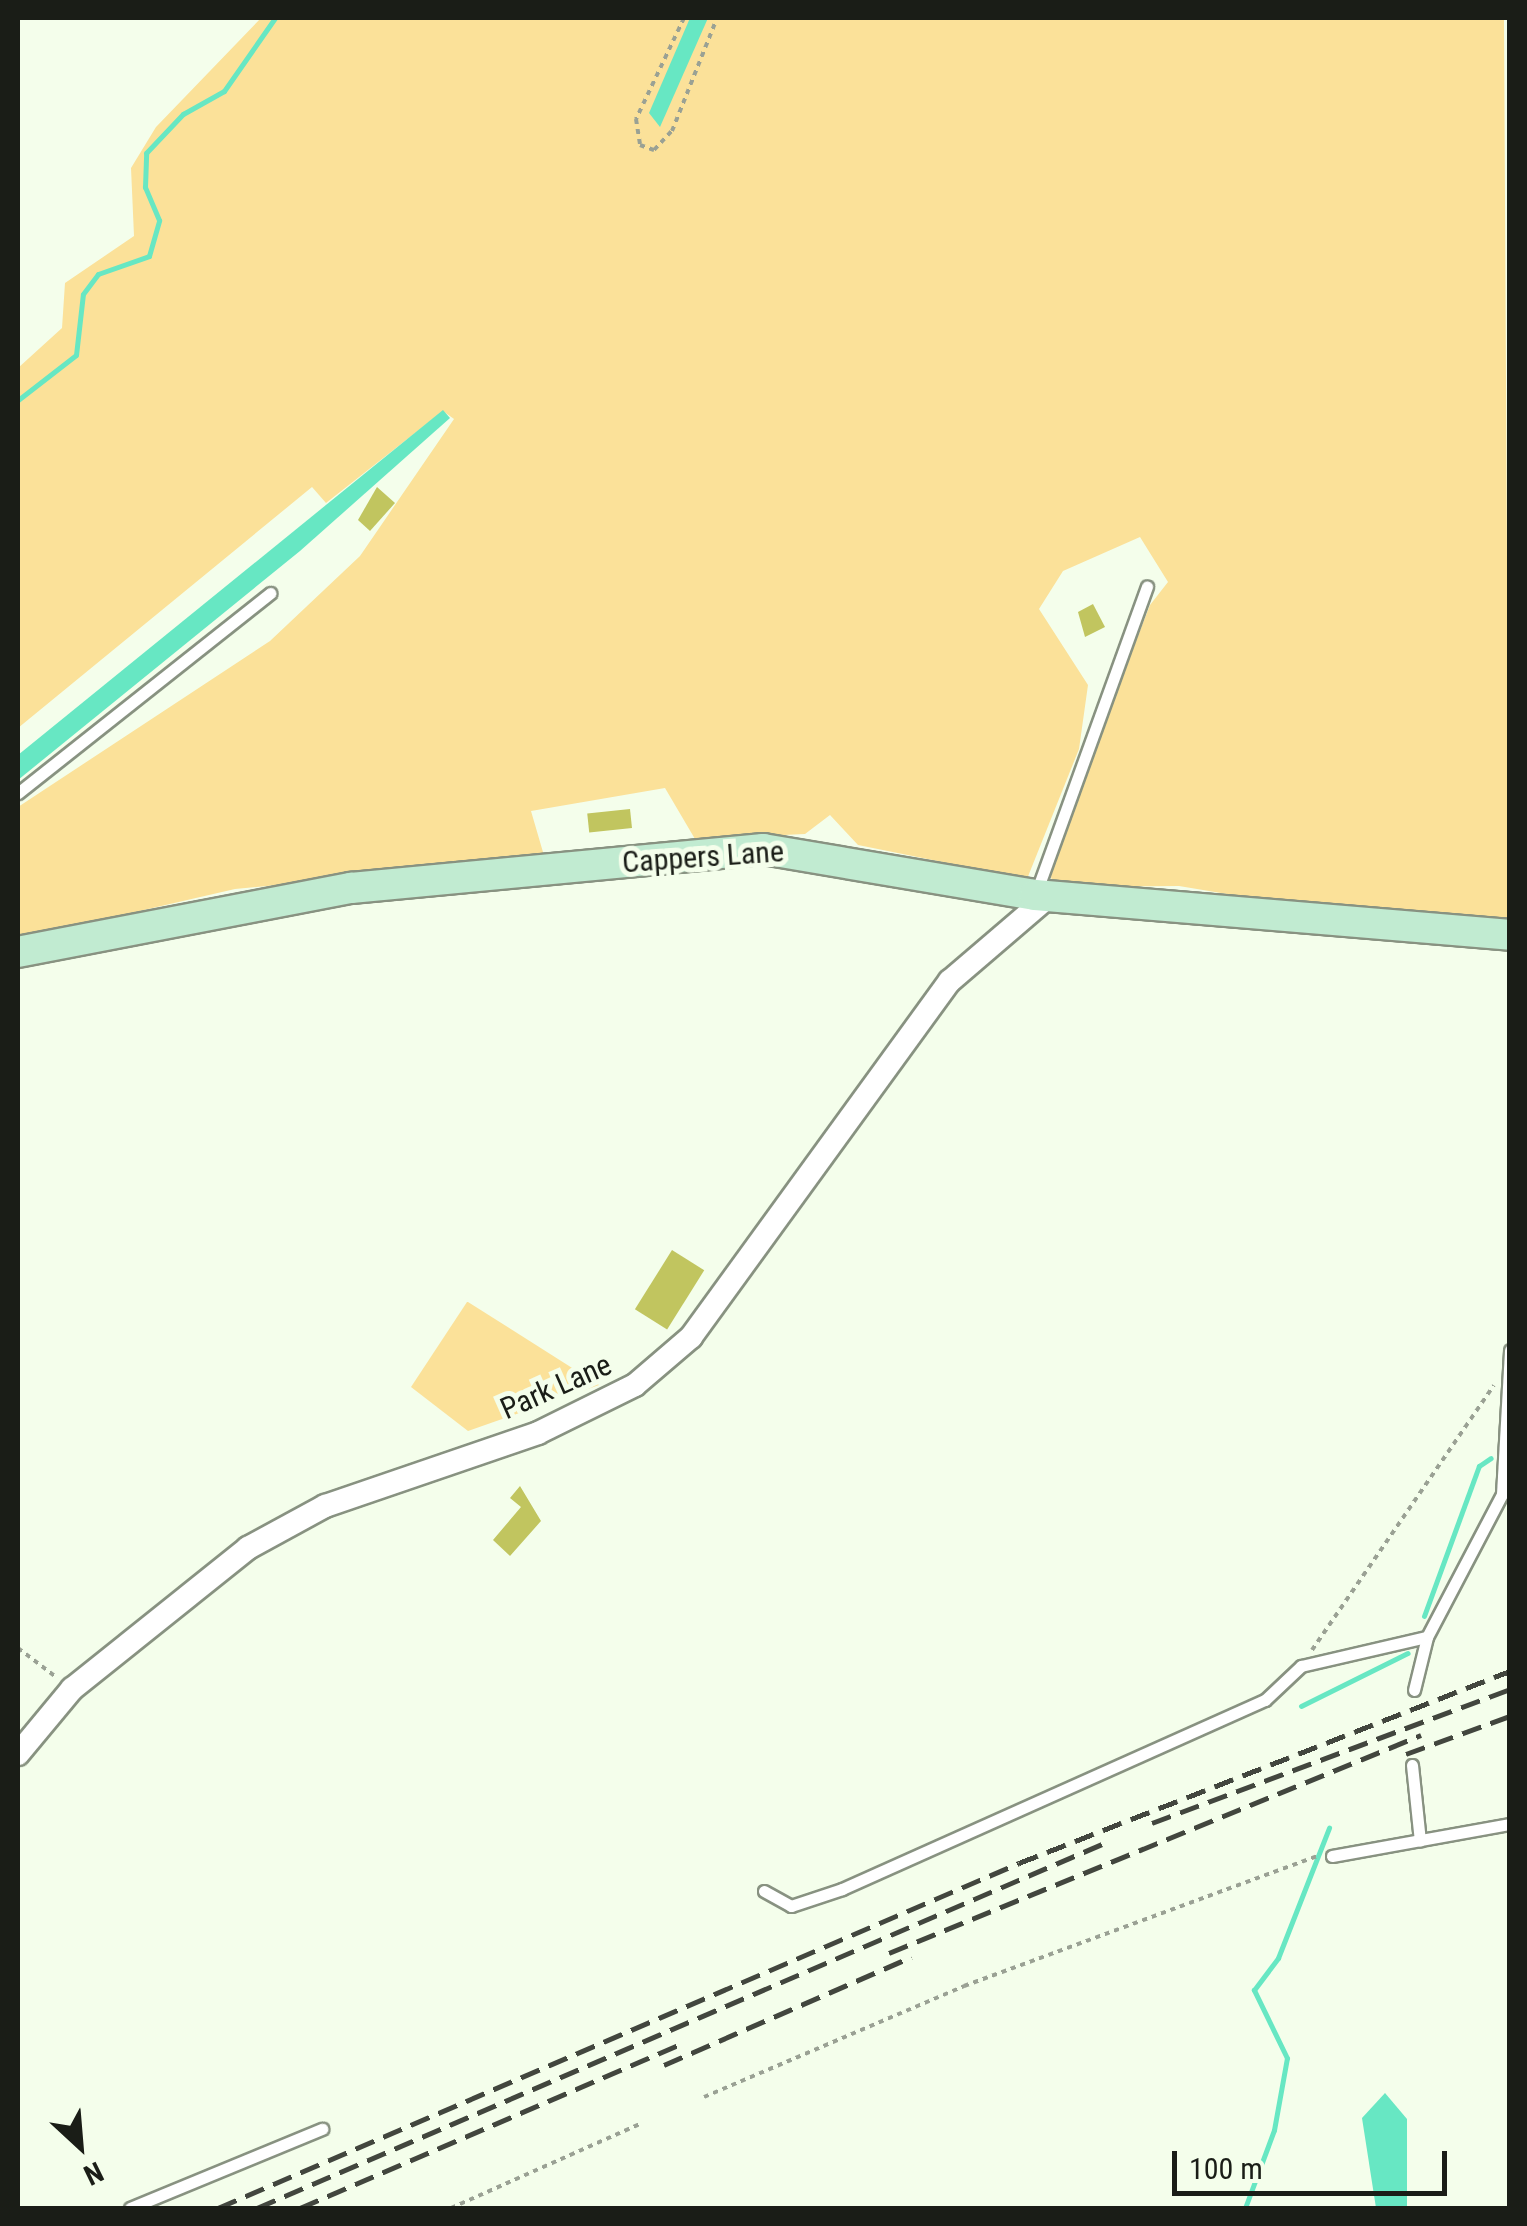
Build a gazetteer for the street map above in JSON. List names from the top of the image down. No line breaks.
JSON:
{"streets":{"street":["Cappers Lane","Park Lane"]},"crossings":[["Cappers Lane","Park Lane"]],"scale_bar":"100 m","north":"bottom right"}
